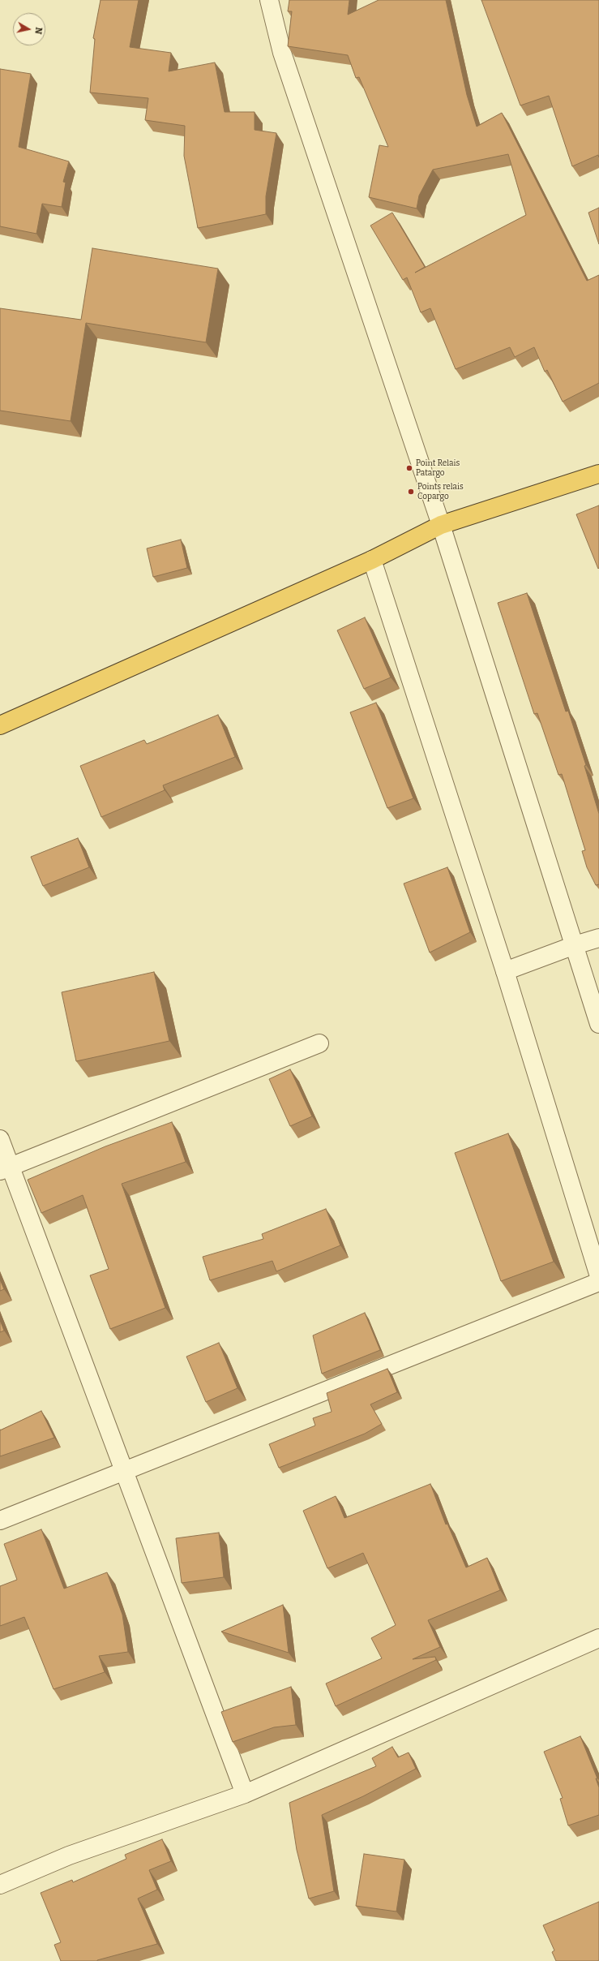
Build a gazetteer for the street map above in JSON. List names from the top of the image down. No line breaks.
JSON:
{"places":["Point Relais Patargo","Points relais Copargo"],"north":"right"}
